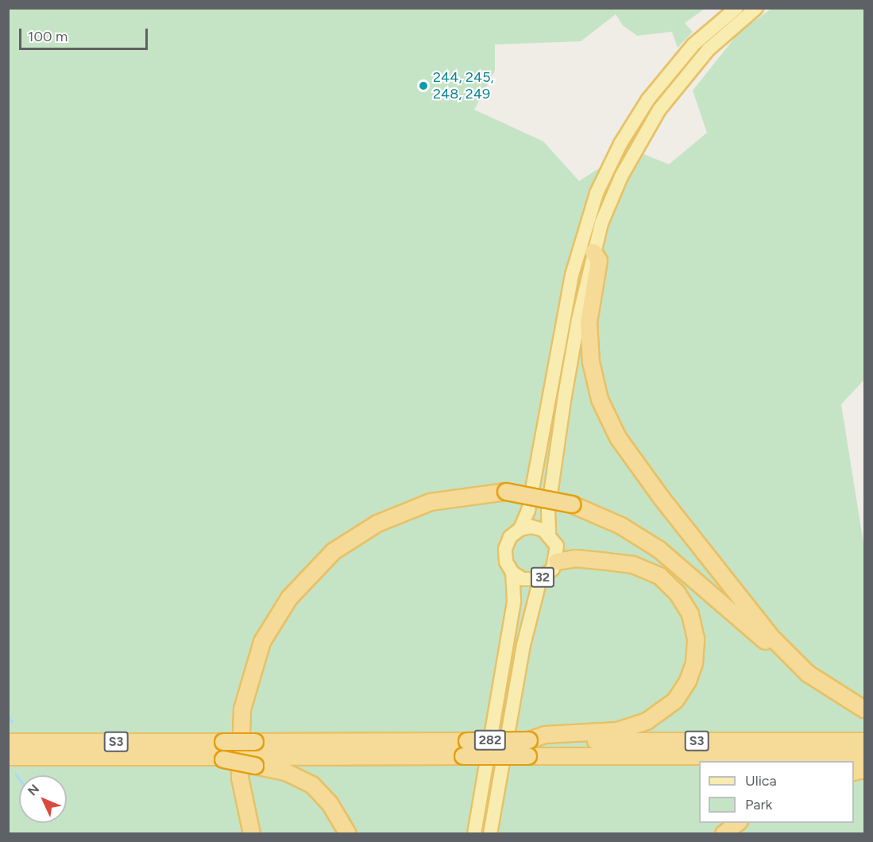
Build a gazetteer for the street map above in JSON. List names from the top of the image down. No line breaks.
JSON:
{"streets":{"highway":["S3"],"main road":["32","282"]},"crossings":[["32","282"]],"places":["244, 245, 248, 249"],"legend":["Ulica","Park"],"scale_bar":"100 m","north":"top left"}
